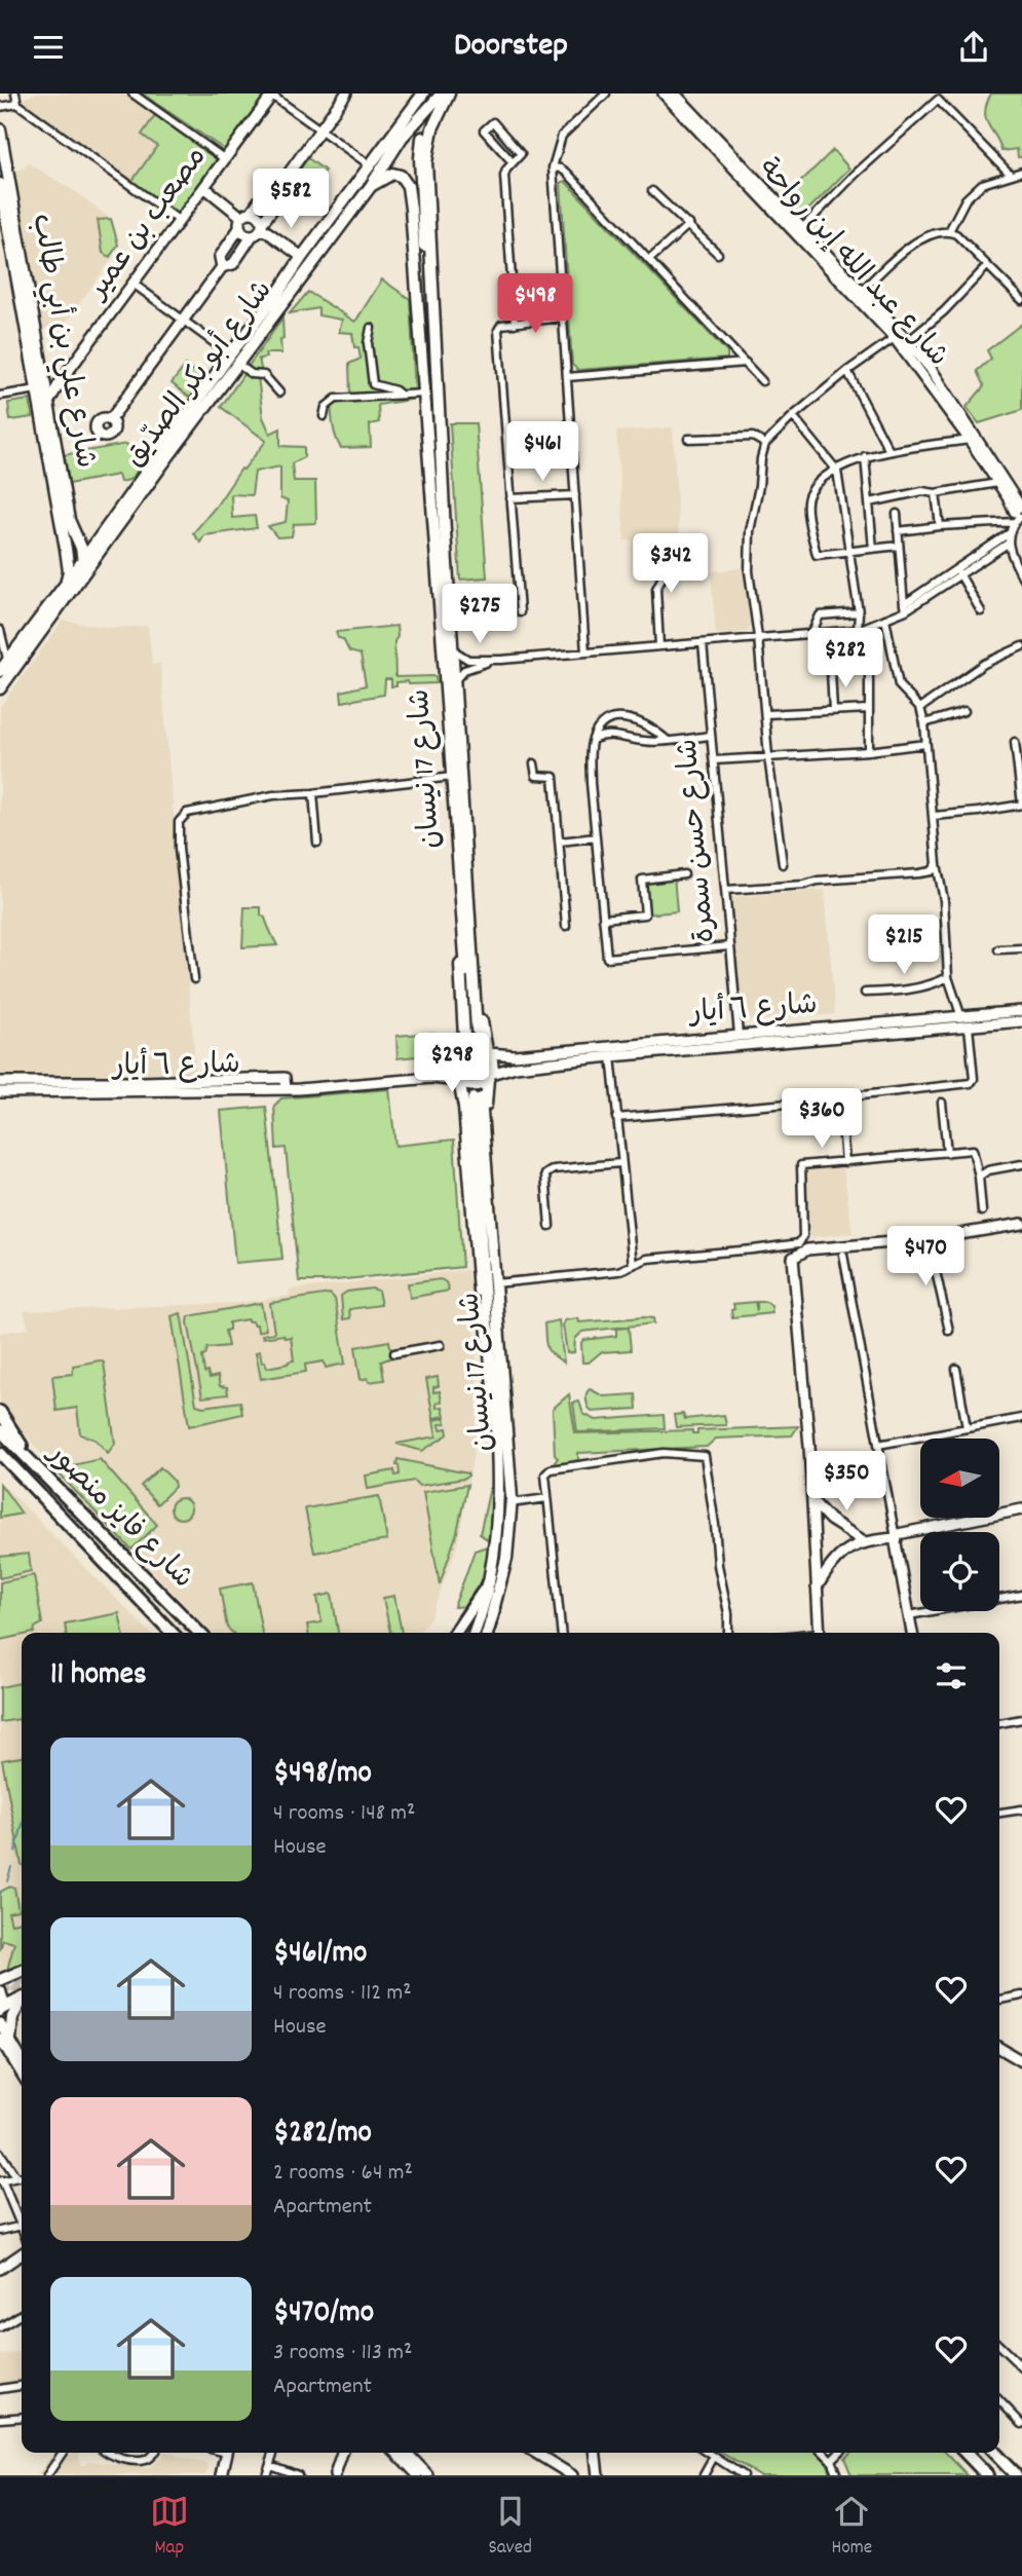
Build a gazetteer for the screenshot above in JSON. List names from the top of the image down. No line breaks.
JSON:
{"streets":{"highway":["شارع فايز منصور"],"main road":["شارع علي بن أبي طالب","شارع أبو بكر الصدّيق","شارع 17 نيسان"],"street":["مصعب بن عمير","شارع عبد الله إبن رواحة","شارع حسن سمرة","شارع ٦ أيار"]},"crossings":[["مصعب بن عمير","شارع علي بن أبي طالب"],["شارع علي بن أبي طالب","شارع أبو بكر الصدّيق"],["شارع حسن سمرة","شارع ٦ أيار"]],"north":"left","page":{"header":"Doorstep","price":["$582","$498","$461","$342","$275","$282","$215","$298","$360","$470","$350"],"heading":"11 homes","list":[{"name":"$498/mo","note":"4 rooms · 148 m² · House"},{"name":"$461/mo","note":"4 rooms · 112 m² · House"},{"name":"$282/mo","note":"2 rooms · 64 m² · Apartment"},{"name":"$470/mo","note":"3 rooms · 113 m² · Apartment"}],"tabs":["Map","Saved","Home"]}}
